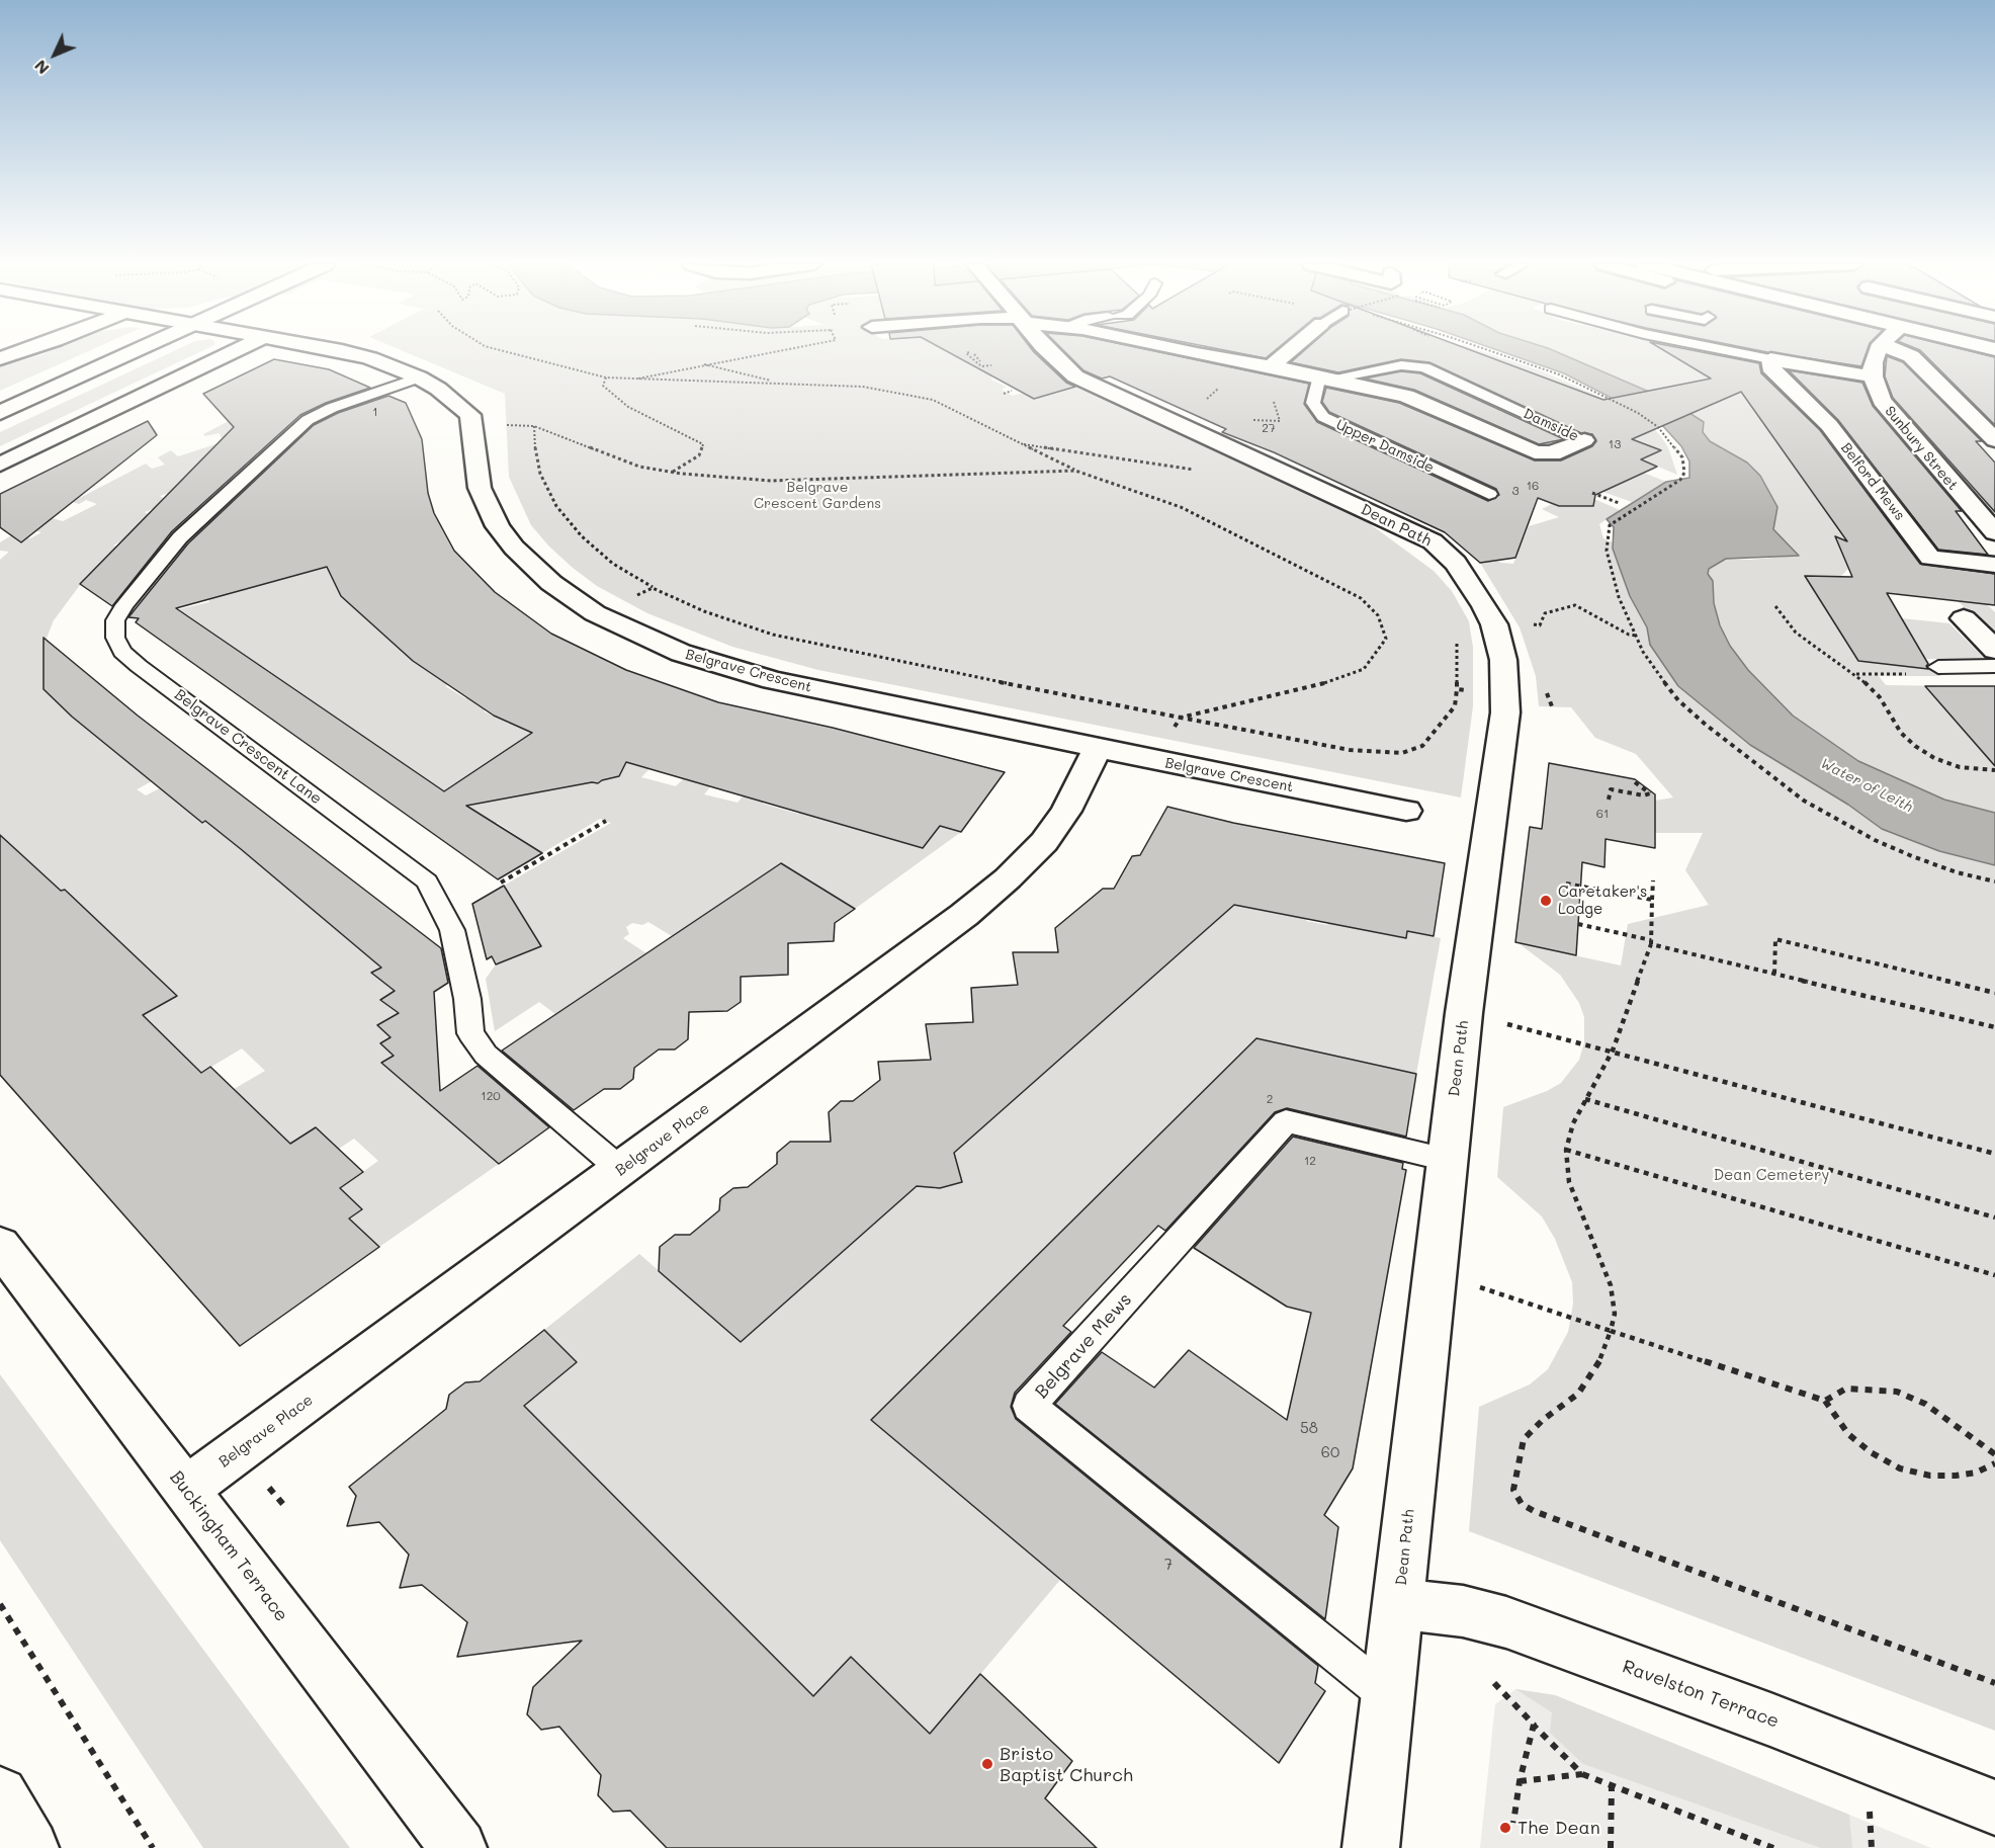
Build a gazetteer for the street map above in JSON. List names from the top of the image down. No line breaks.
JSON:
{"streets":{"street":["Damside","Sunbury Street","Belford Mews","Dean Path","Belgrave Crescent","Belgrave Place","Buckingham Terrace","Ravelston Terrace"],"lane":["Upper Damside","Belgrave Crescent Lane","Belgrave Mews"]},"crossings":[["Dean Path","Belgrave Mews"],["Dean Path","Ravelston Terrace"],["Belgrave Crescent","Belgrave Place"],["Belgrave Crescent Lane","Belgrave Place"],["Belgrave Place","Buckingham Terrace"]],"water":["Water of Leith"],"parks":["Belgrave Crescent Gardens","Dean Cemetery"],"places":["Caretaker's Lodge","Bristo Baptist Church","The Dean"],"house_numbers":["1","27","13","16","3","61","120","2","12","58","60","7"],"north":"bottom left"}
